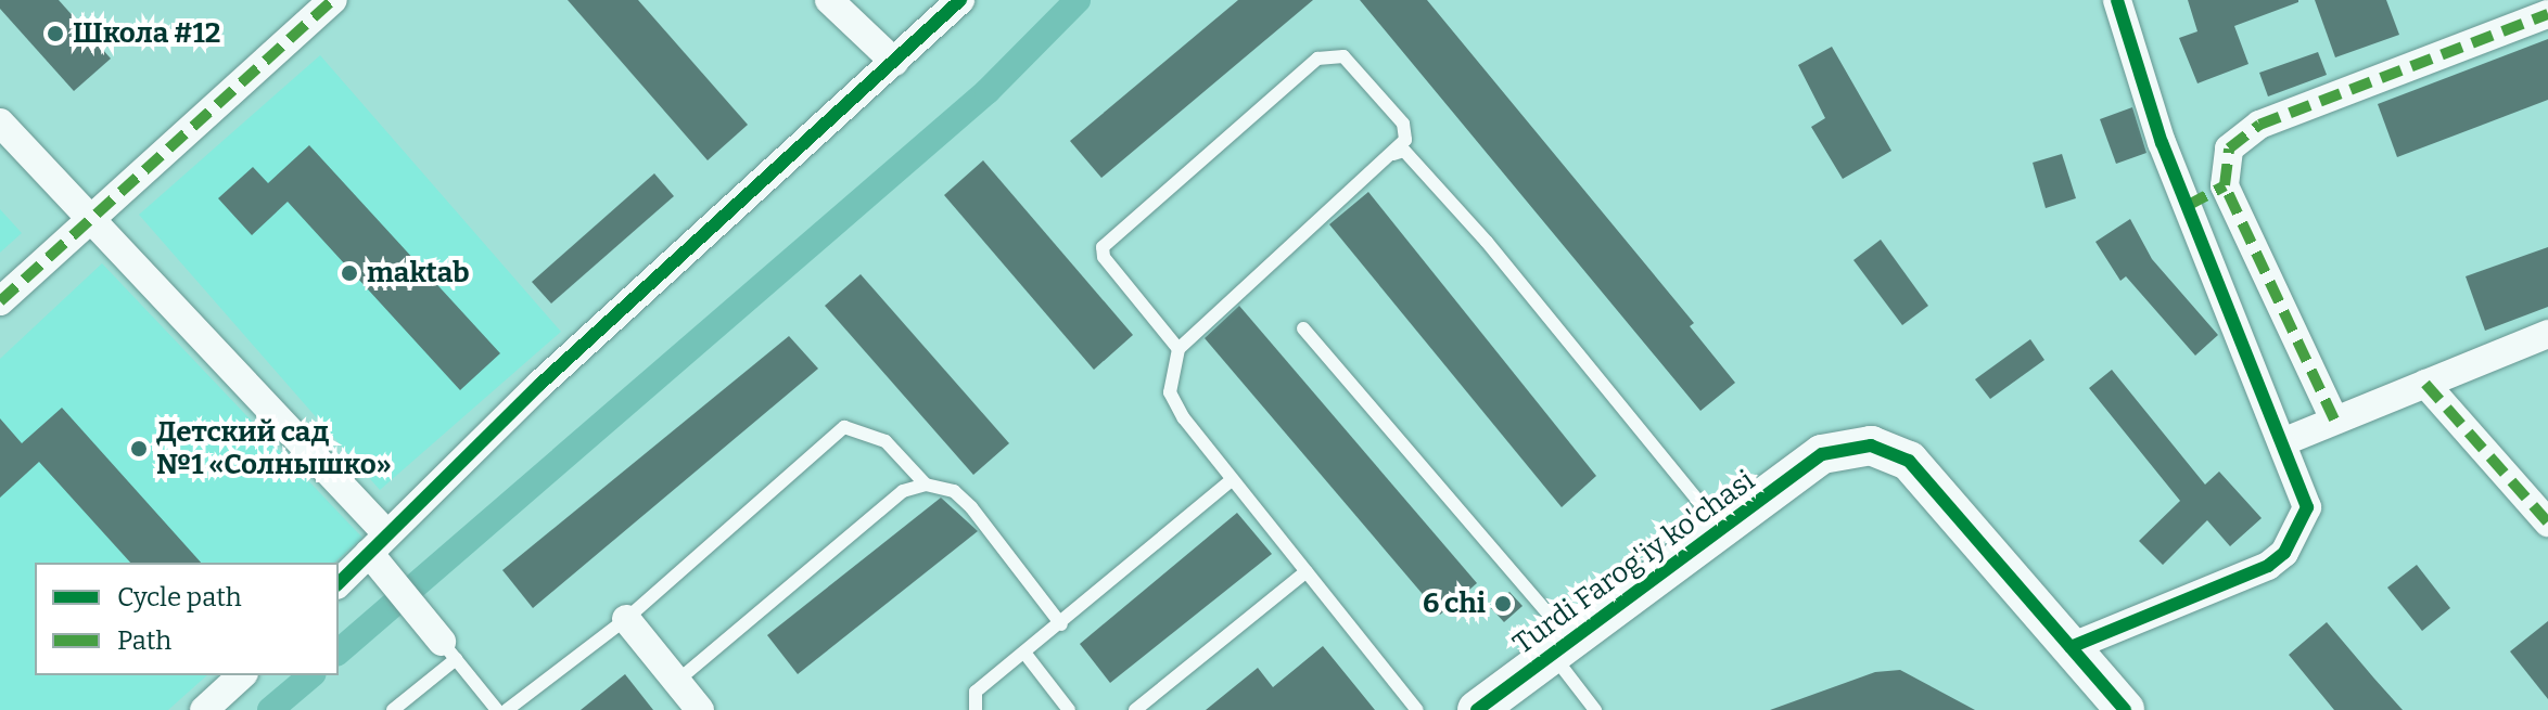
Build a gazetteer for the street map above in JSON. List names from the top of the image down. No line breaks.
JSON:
{"streets":{"street":["Turdi Farog'iy ko'chasi"]},"places":["Школа #12","maktab","Детский сад №1 «Солнышко»","6 chi"],"legend":["Cycle path","Path"]}
